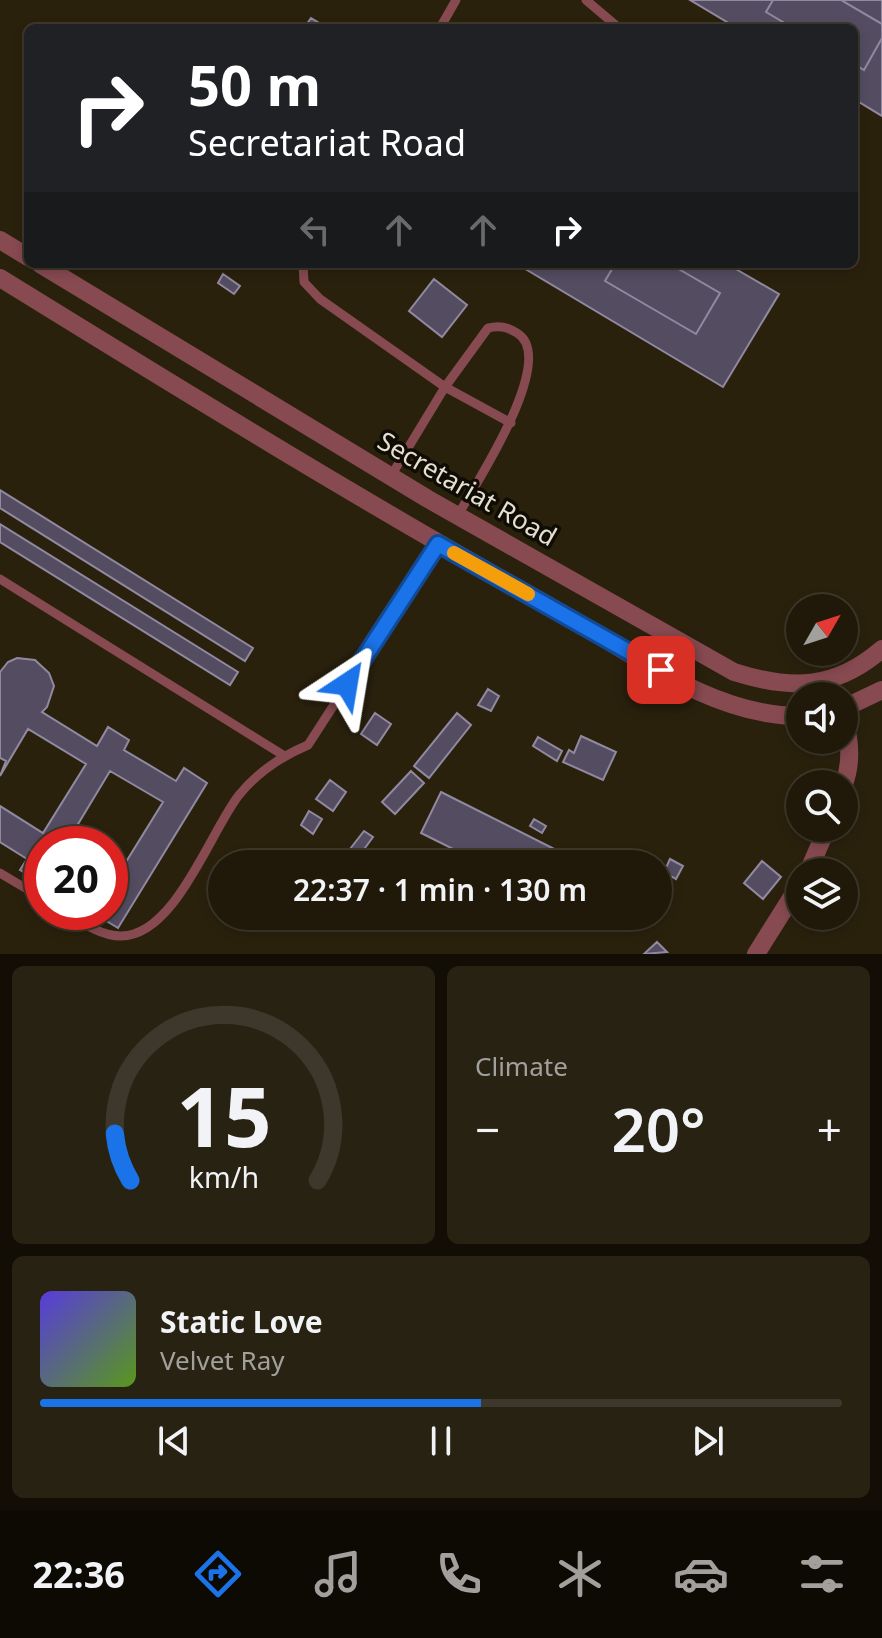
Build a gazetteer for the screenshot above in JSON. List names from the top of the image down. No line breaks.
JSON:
{"streets":{"street":["Secretariat Road"]},"north":"top right","page":{"turn":["50 m","Secretariat Road"],"limit":"20","trip":"22:37 · 1 min · 130 m","tile":"Climate","heat":["−","20°","+"],"song":["Static Love","Velvet Ray"],"tabs":"22:36","gauge":["15","km/h"]}}
